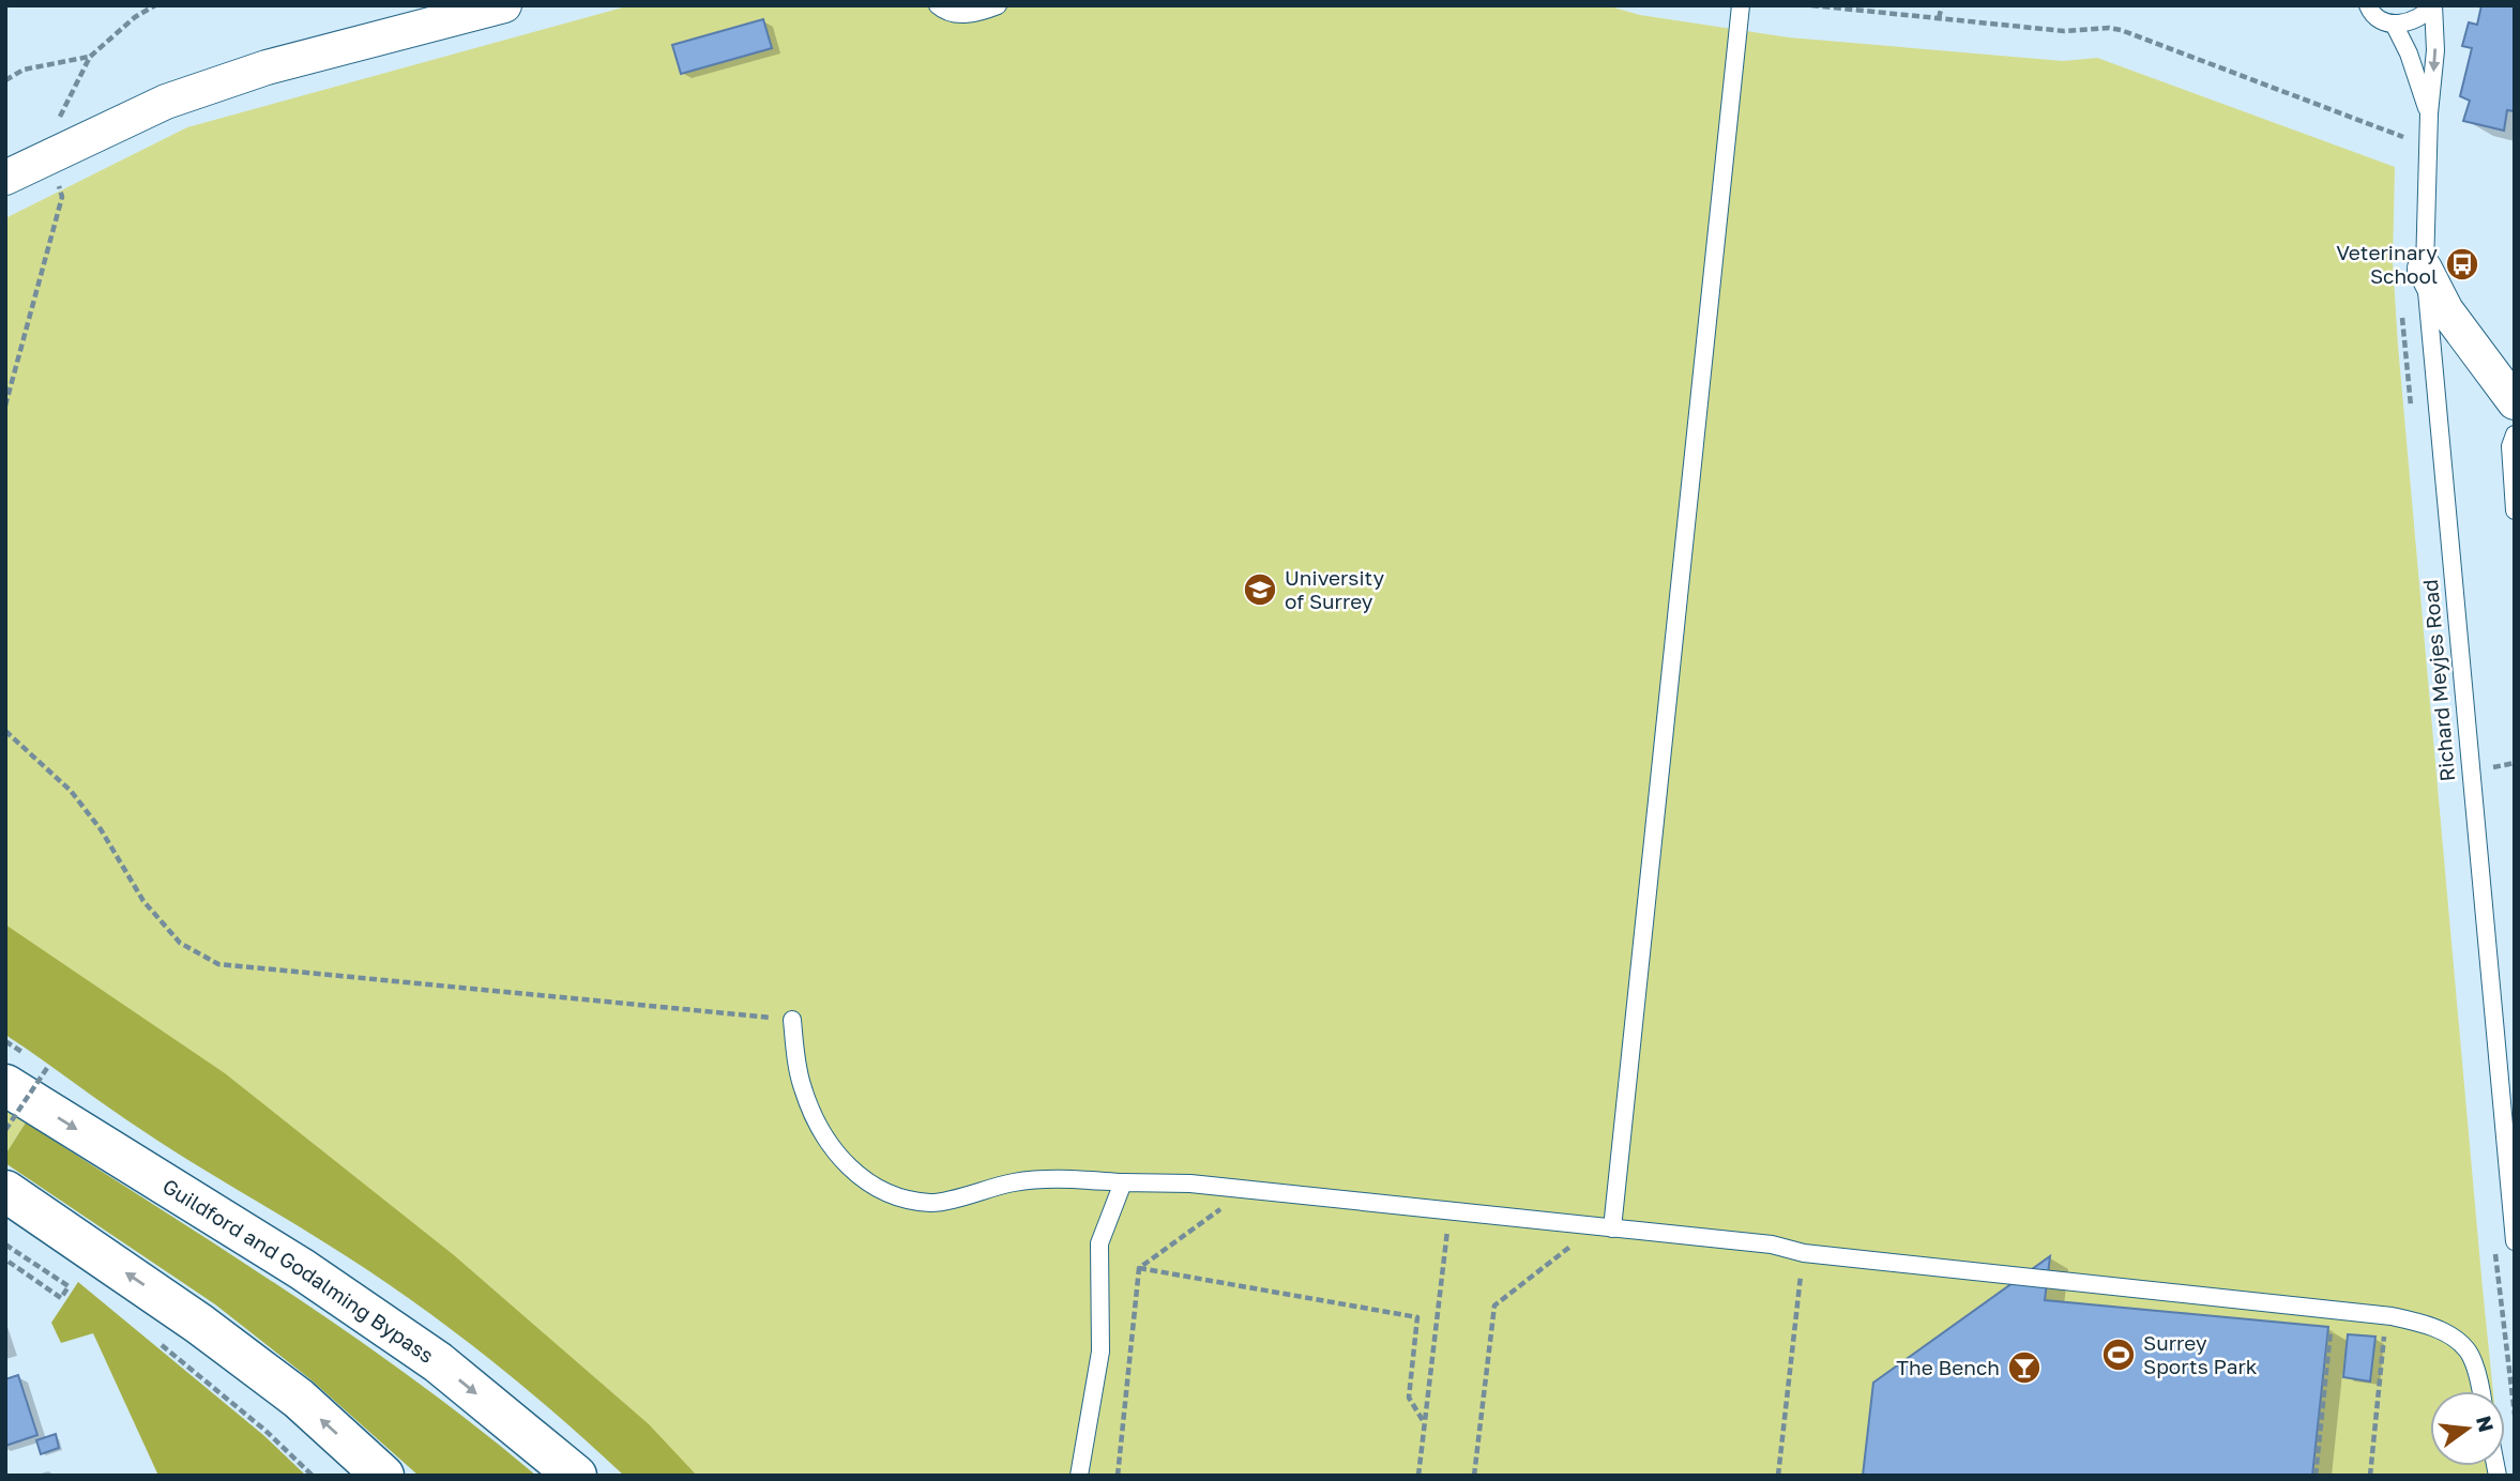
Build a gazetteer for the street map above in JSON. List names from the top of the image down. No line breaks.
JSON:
{"streets":{"highway":["Guildford and Godalming Bypass"],"lane":["Richard Meyjes Road"]},"places":{"bus stop":["Veterinary School"],"school or university":["University of Surrey"],"sports":["Surrey Sports Park"],"bar":["The Bench"]},"north":"right"}
